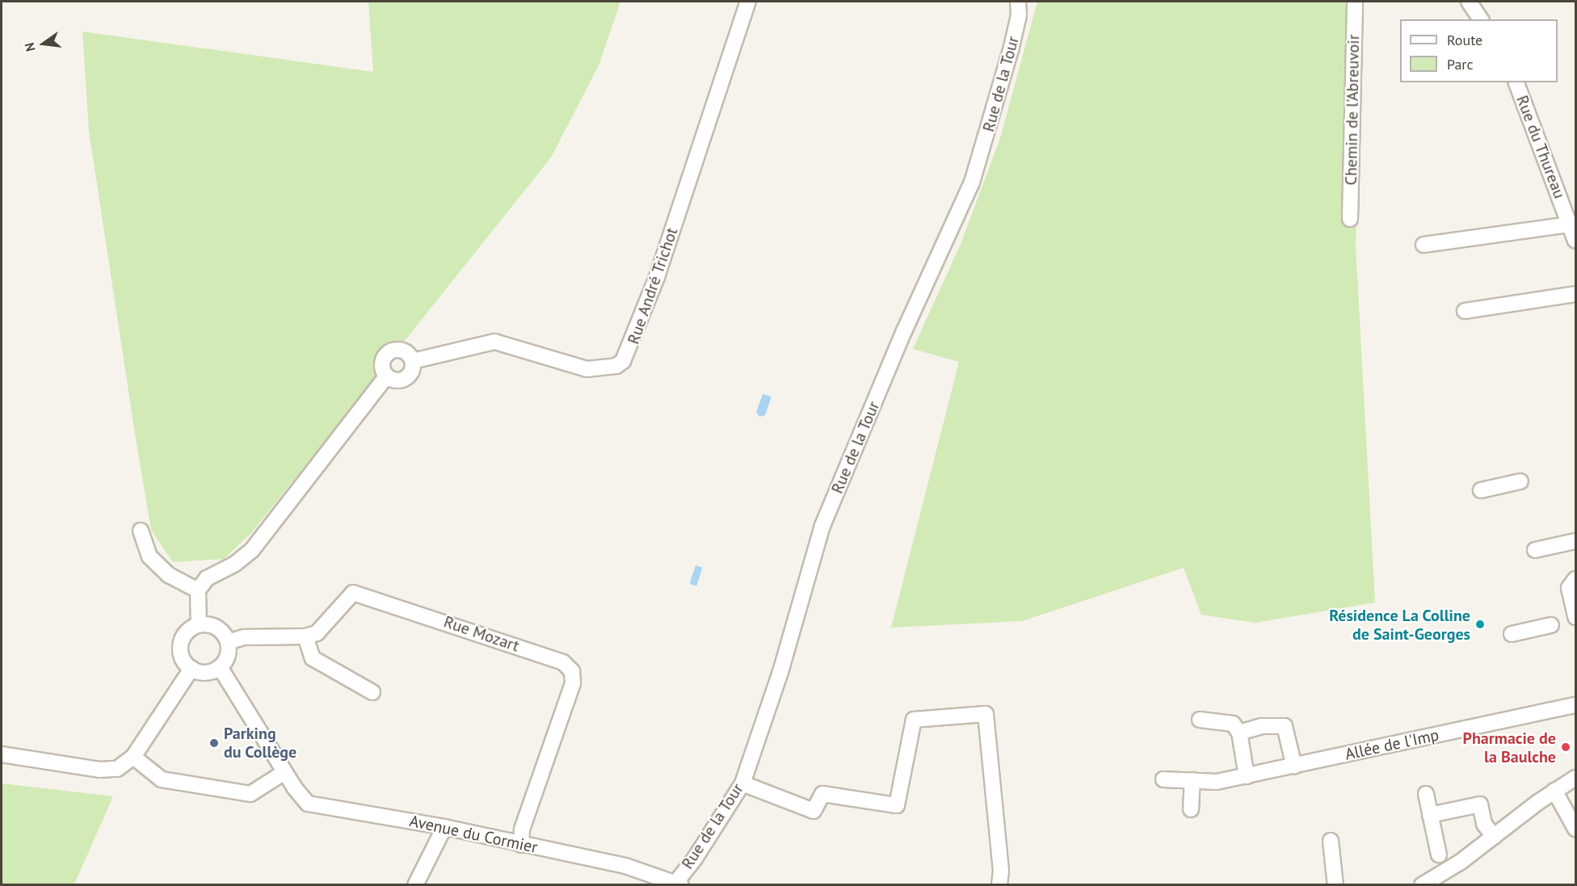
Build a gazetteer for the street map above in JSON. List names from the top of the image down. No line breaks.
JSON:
{"streets":{"street":["Rue de la Tour","Chemin de l'Abreuvoir","Rue du Thureau","Rue André Trichot","Rue Mozart","Allée de l'Imp","Avenue du Cormier"]},"crossings":[["Rue de la Tour","Avenue du Cormier"],["Rue Mozart","Avenue du Cormier"]],"places":["Résidence La Colline de Saint-Georges","Parking du Collège","Pharmacie de la Baulche"],"legend":["Route","Parc"],"north":"left"}
